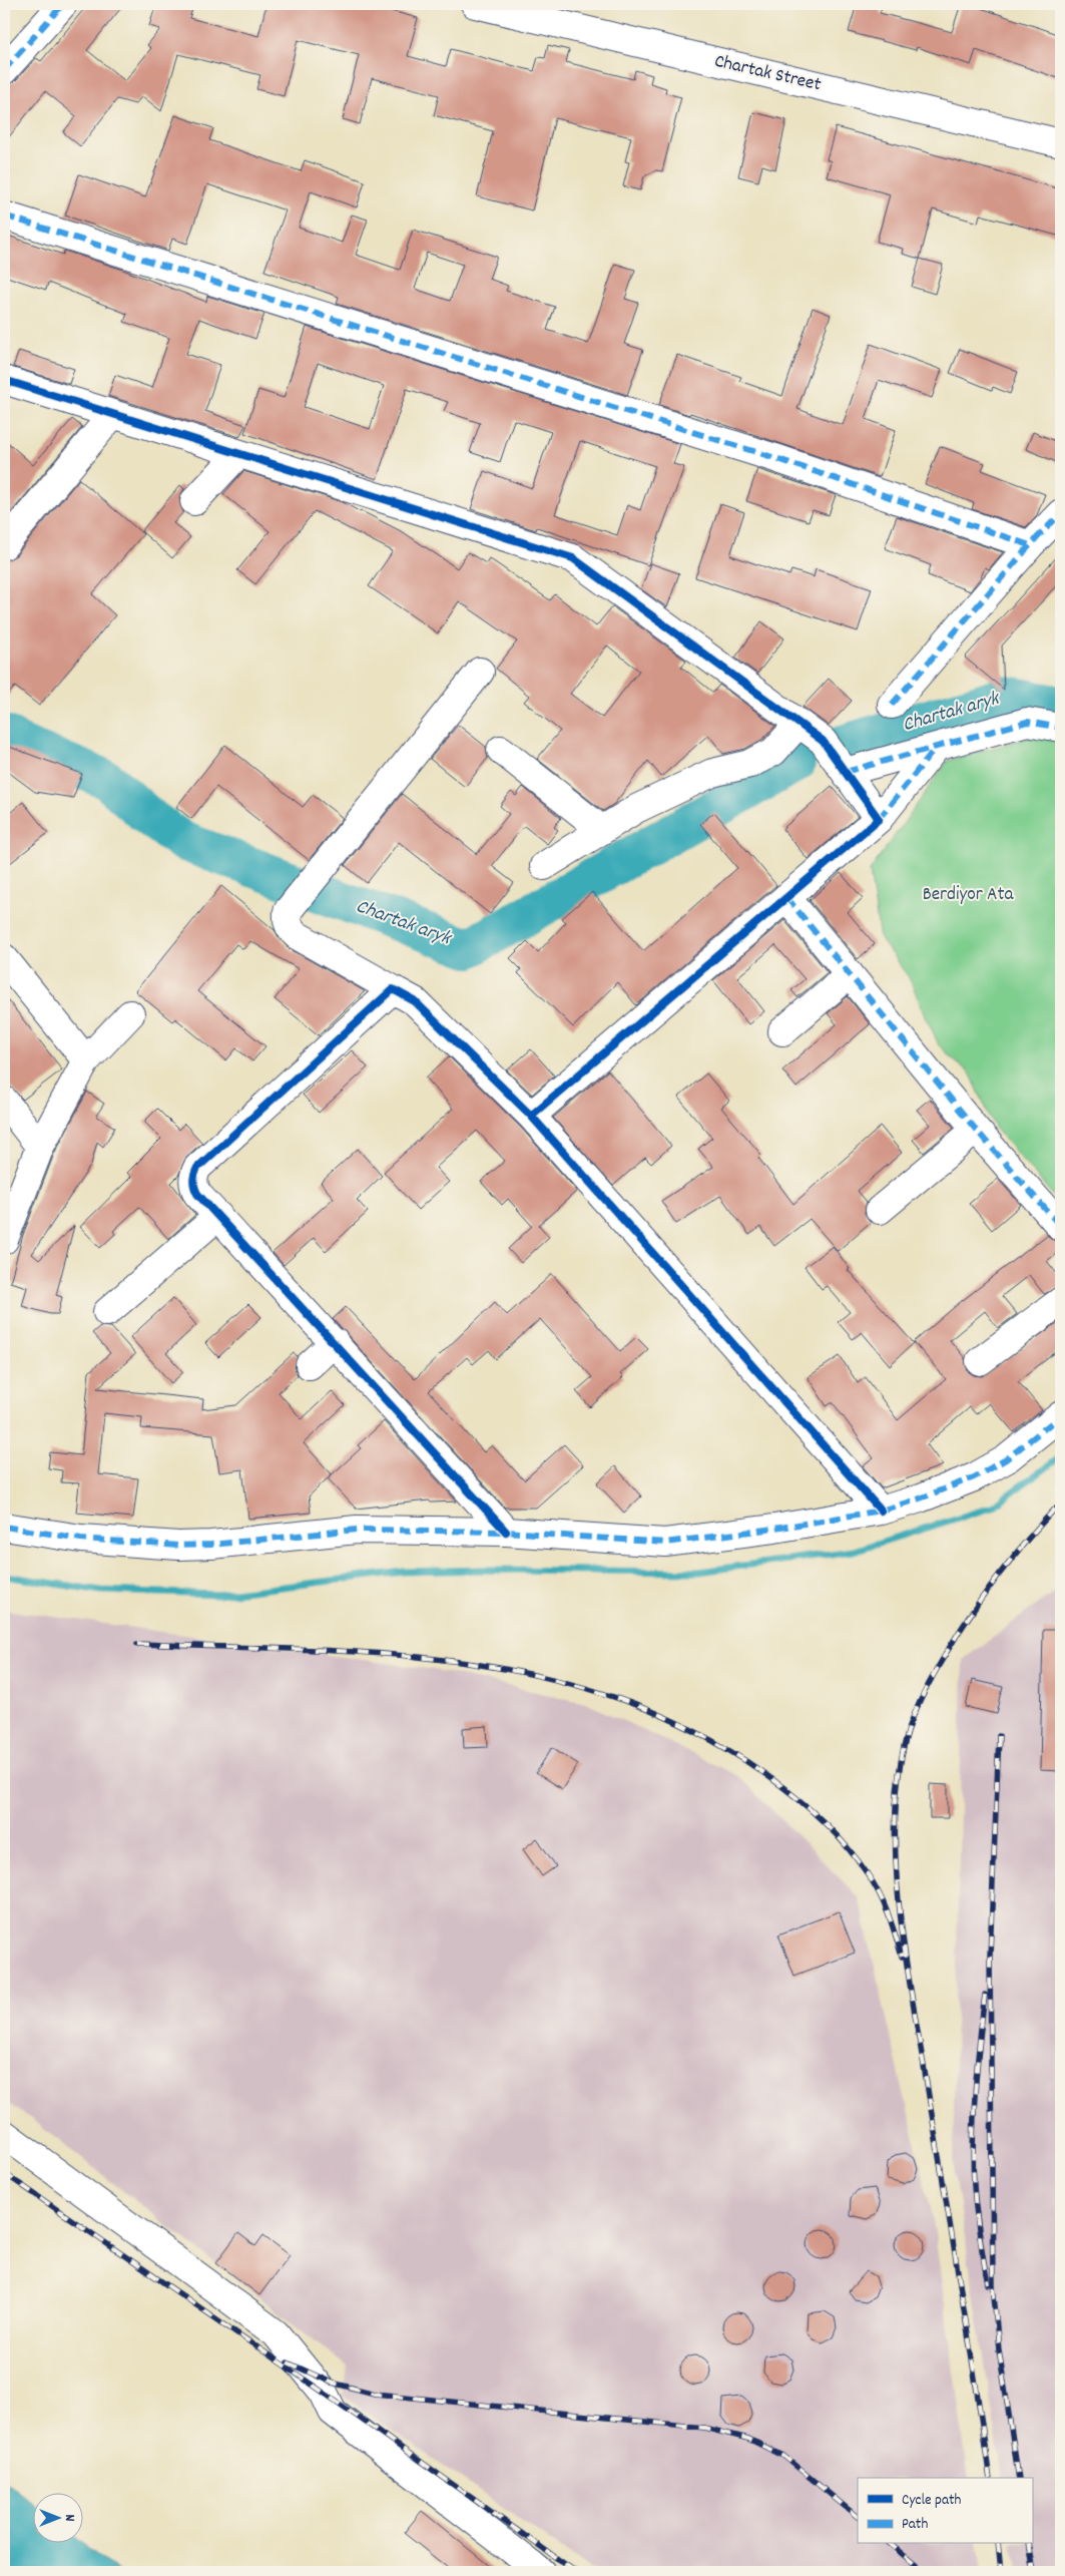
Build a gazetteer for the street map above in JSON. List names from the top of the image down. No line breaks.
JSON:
{"streets":{"street":["Chartak Street"]},"water":["Chartak aryk"],"parks":["Berdiyor Ata"],"legend":["Cycle path","Path"],"north":"right"}
